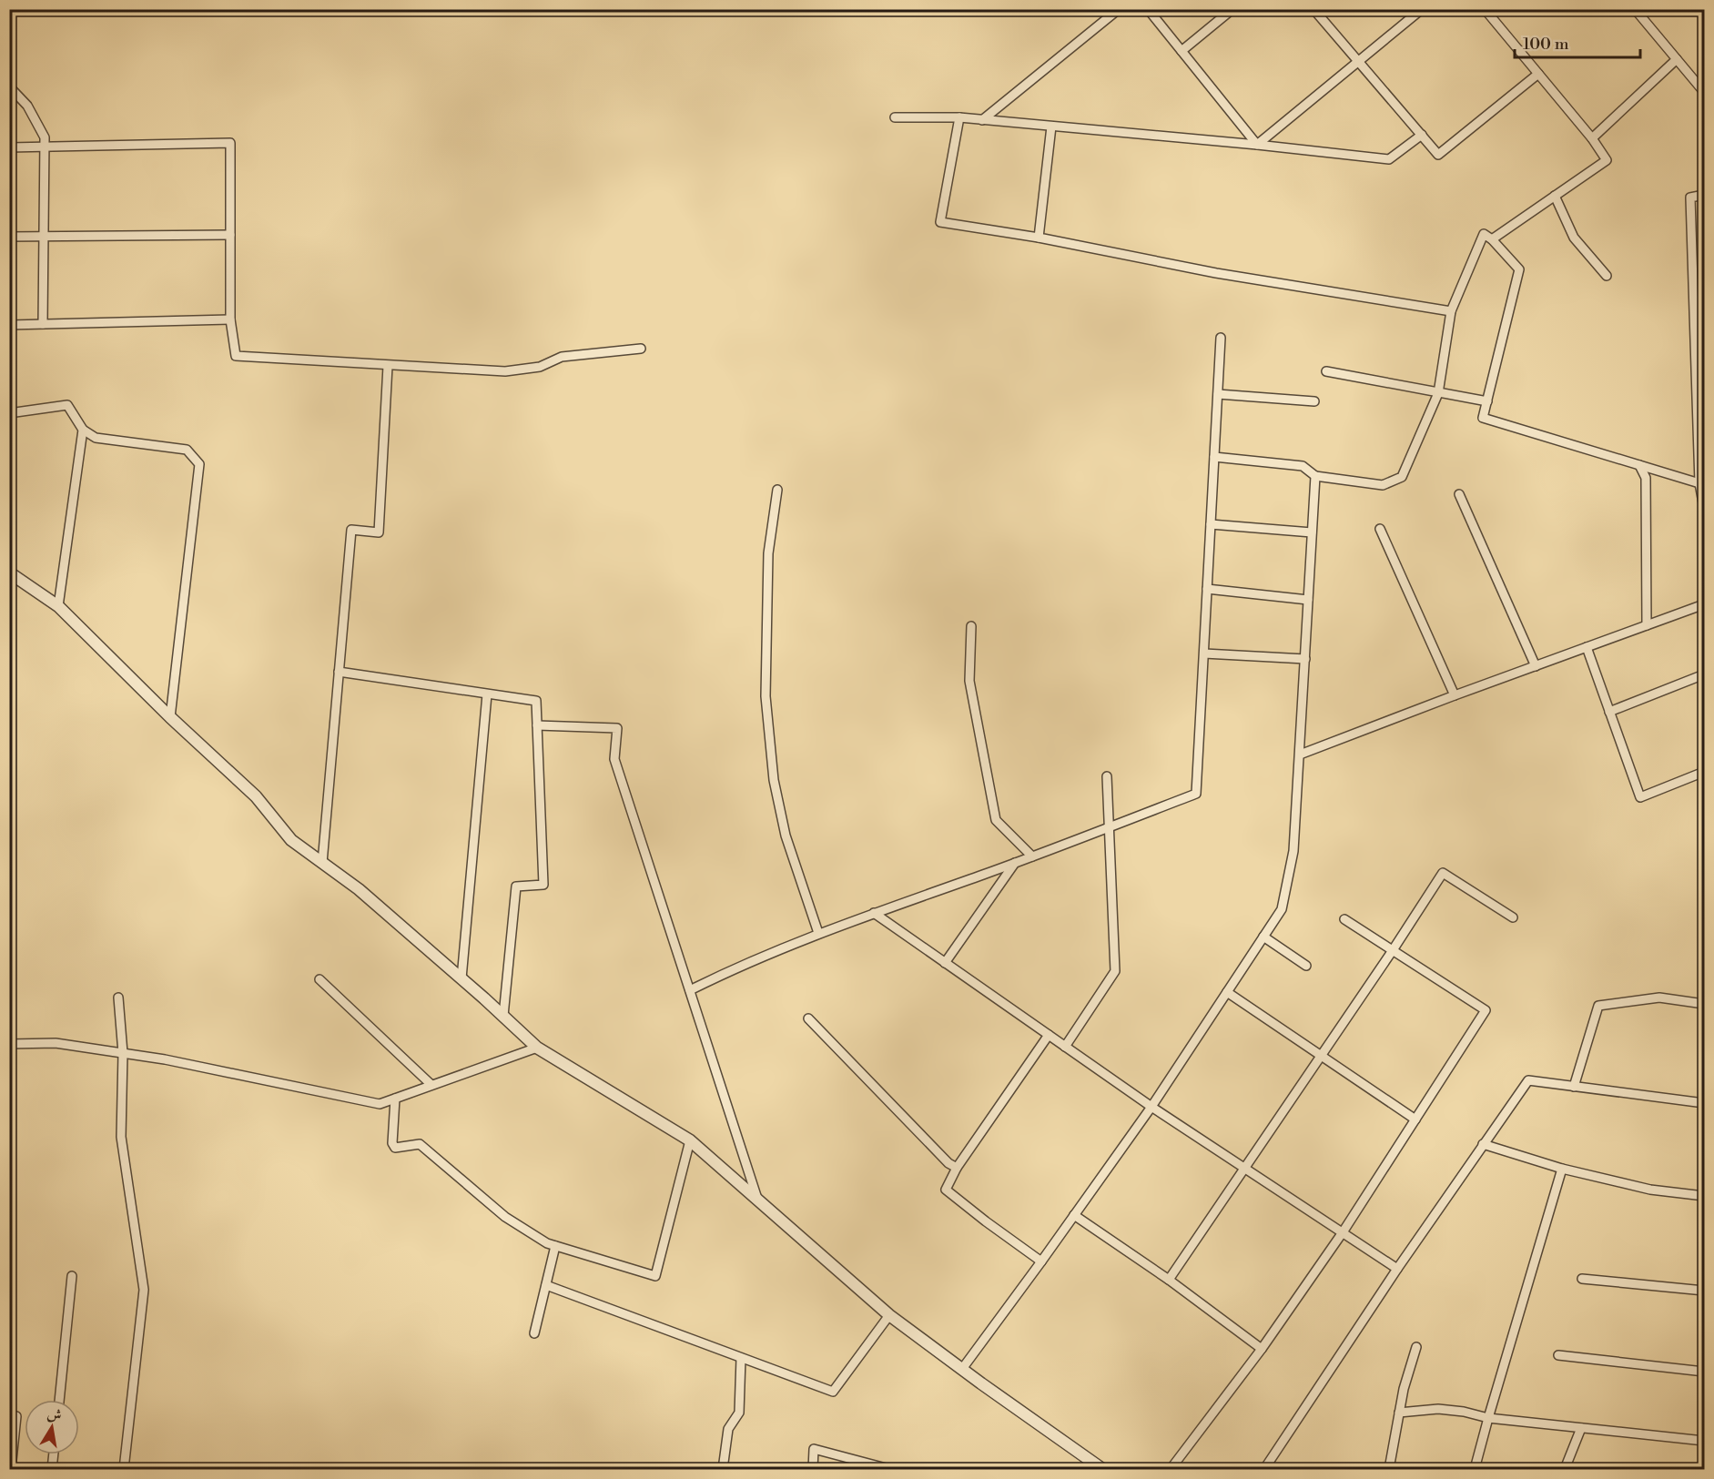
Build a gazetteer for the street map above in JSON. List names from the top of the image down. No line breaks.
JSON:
{"scale_bar":"100 m","north":"top"}
